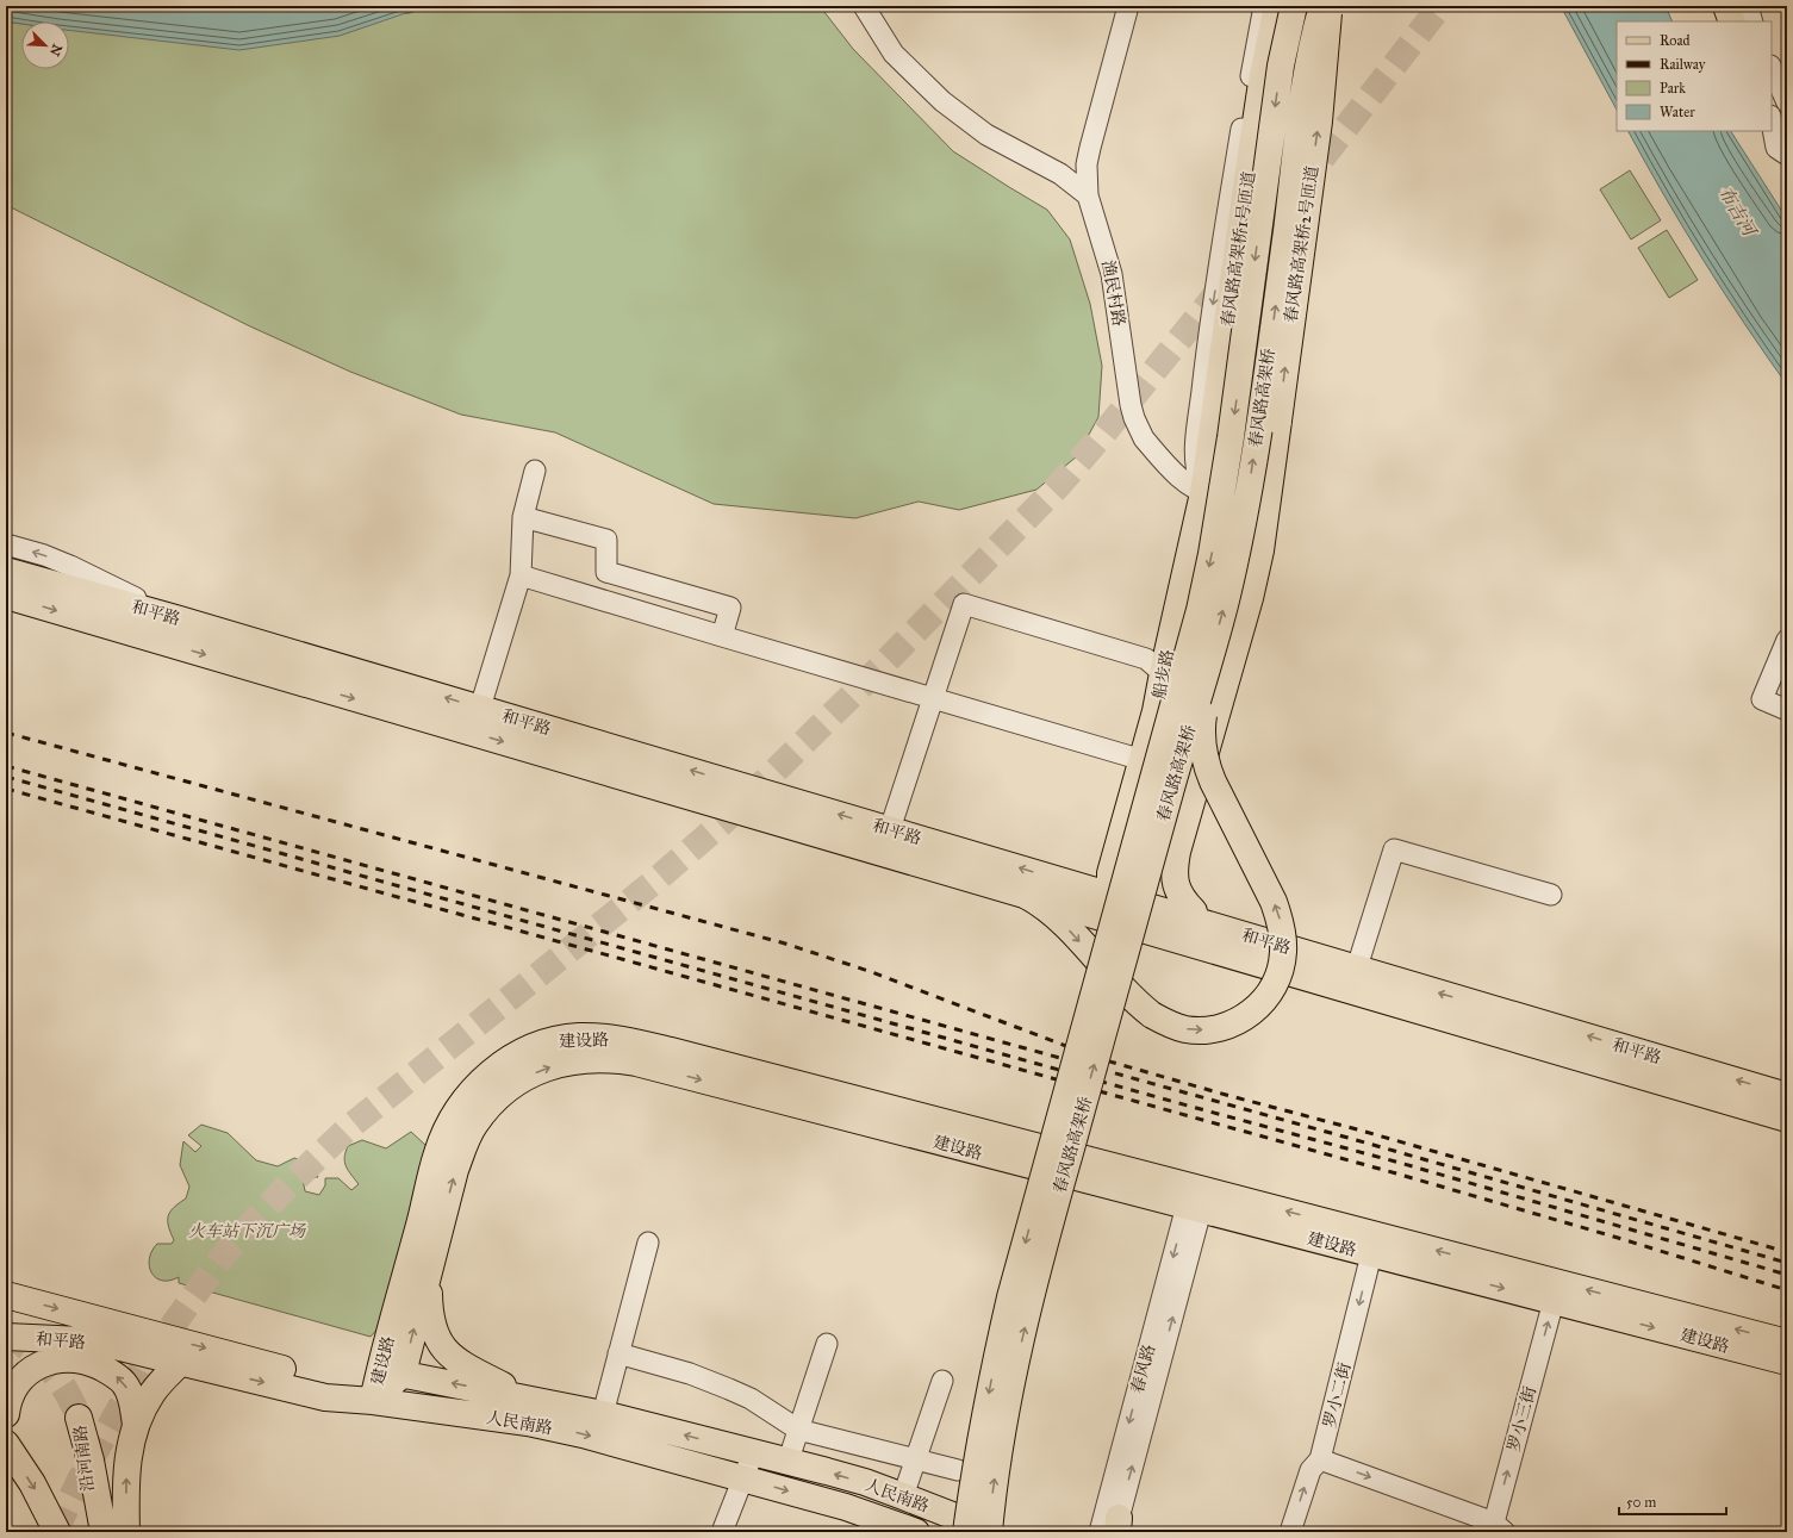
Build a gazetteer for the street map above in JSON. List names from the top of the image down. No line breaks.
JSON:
{"streets":{"main road":["春风路高架桥2号匝道","春风路高架桥1号匝道","春风路高架桥","和平路","船步路","建设路","人民南路","沿河南路"],"street":["渔民村路","春风路","罗小二街","罗小三街"]},"crossings":[["春风路高架桥2号匝道","渔民村路"],["春风路高架桥1号匝道","渔民村路"],["春风路高架桥1号匝道","船步路"],["渔民村路","船步路"],["和平路","人民南路"],["建设路","春风路"],["建设路","罗小二街"],["建设路","罗小三街"],["建设路","人民南路"]],"one_way":["春风路高架桥2号匝道","罗小三街"],"water":["布吉河"],"parks":["火车站下沉广场"],"legend":["Road","Railway","Park","Water"],"scale_bar":"50 m","north":"bottom right"}
